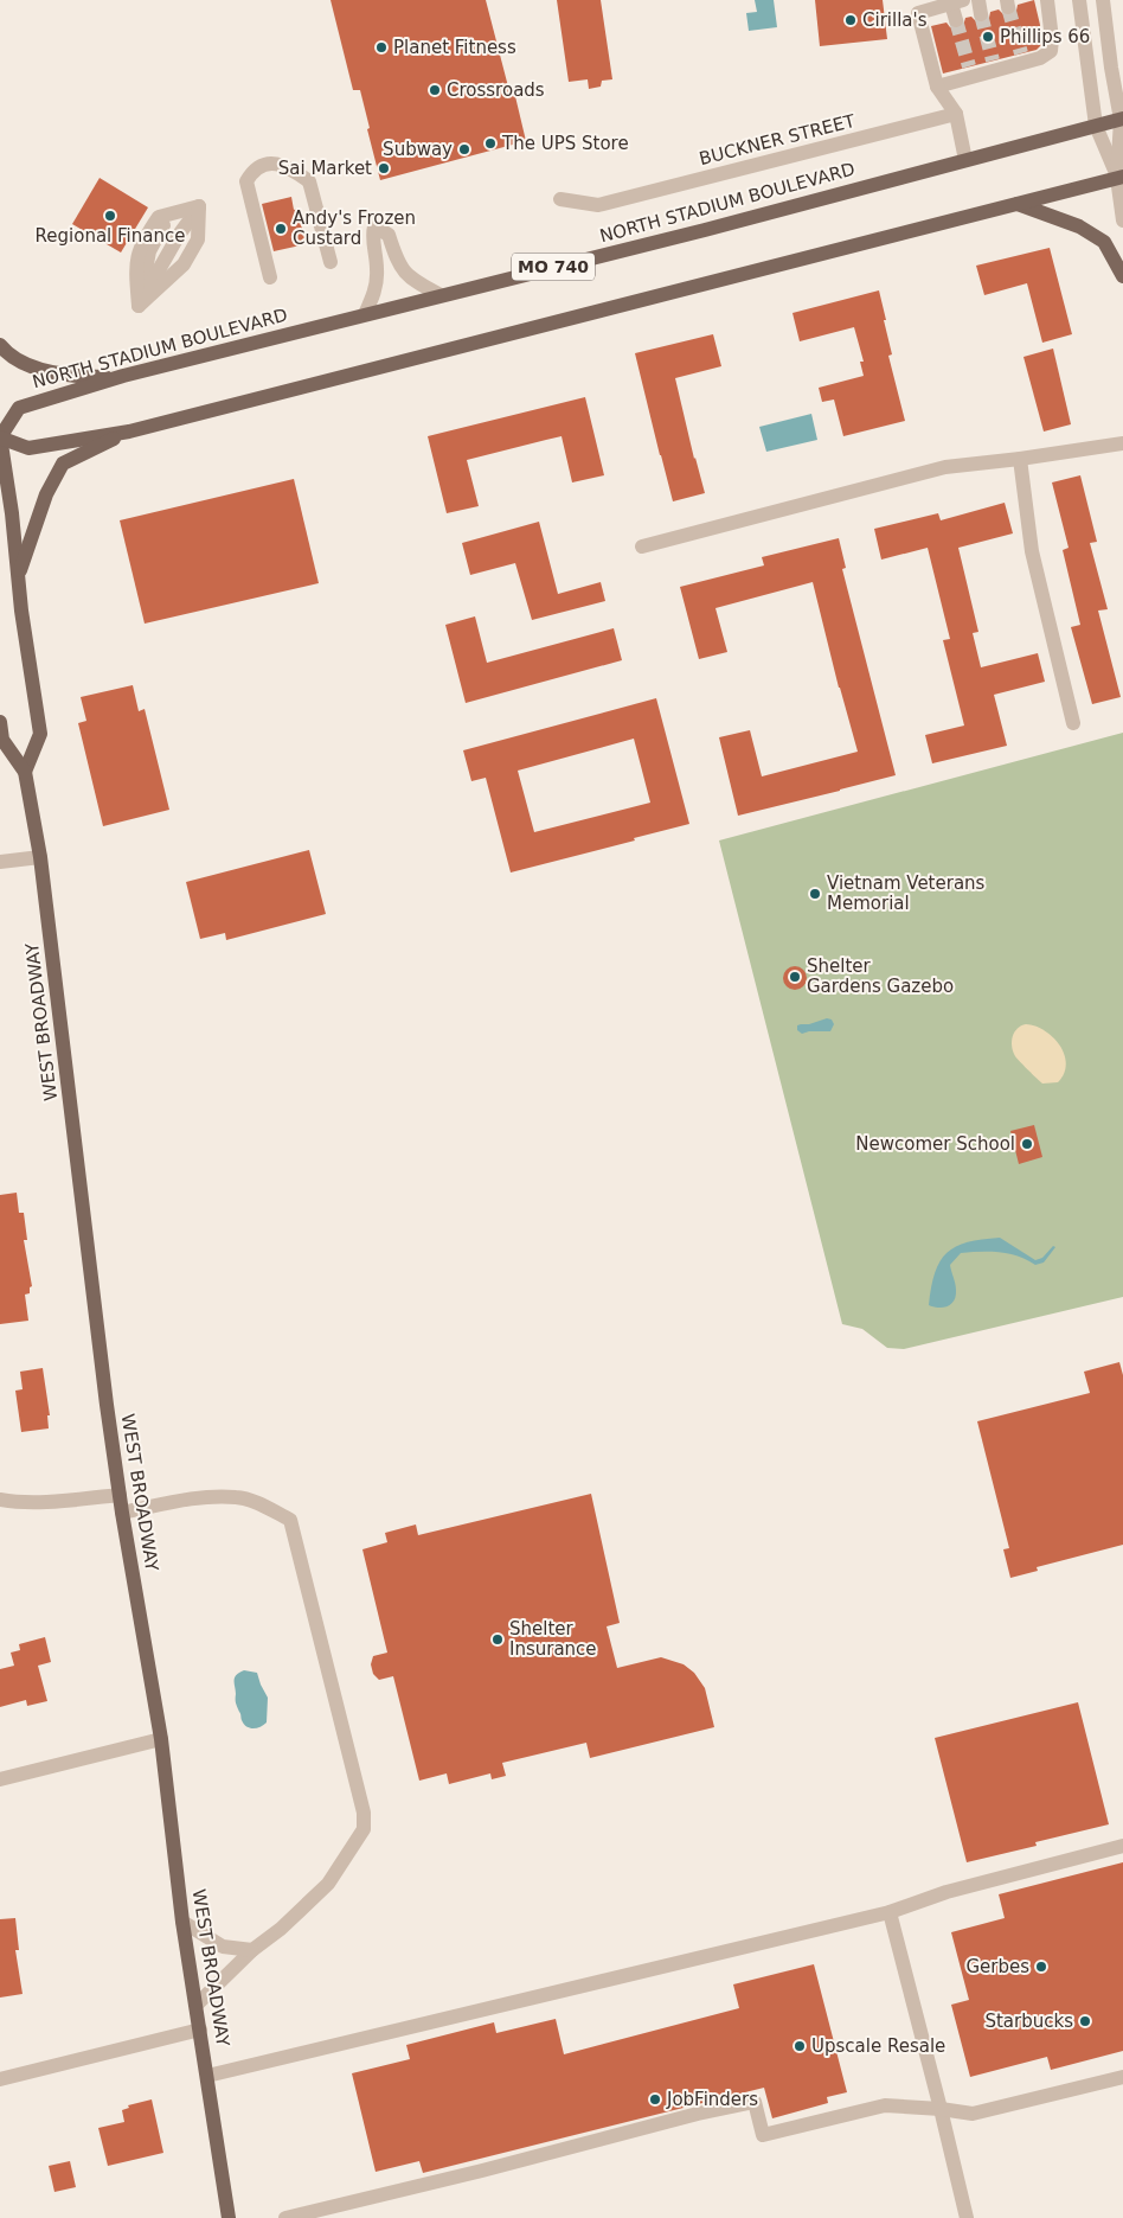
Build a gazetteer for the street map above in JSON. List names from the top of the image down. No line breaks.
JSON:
{"streets":{"main road":["NORTH STADIUM BOULEVARD","MO 740","WEST BROADWAY"],"street":["BUCKNER STREET"]},"places":["Cirilla's","Phillips 66","Planet Fitness","Crossroads","The UPS Store","Subway","Sai Market","Regional Finance","Andy's Frozen Custard","Vietnam Veterans Memorial","Shelter Gardens Gazebo","Newcomer School","Shelter Insurance","Gerbes","Starbucks","Upscale Resale","JobFinders"]}
